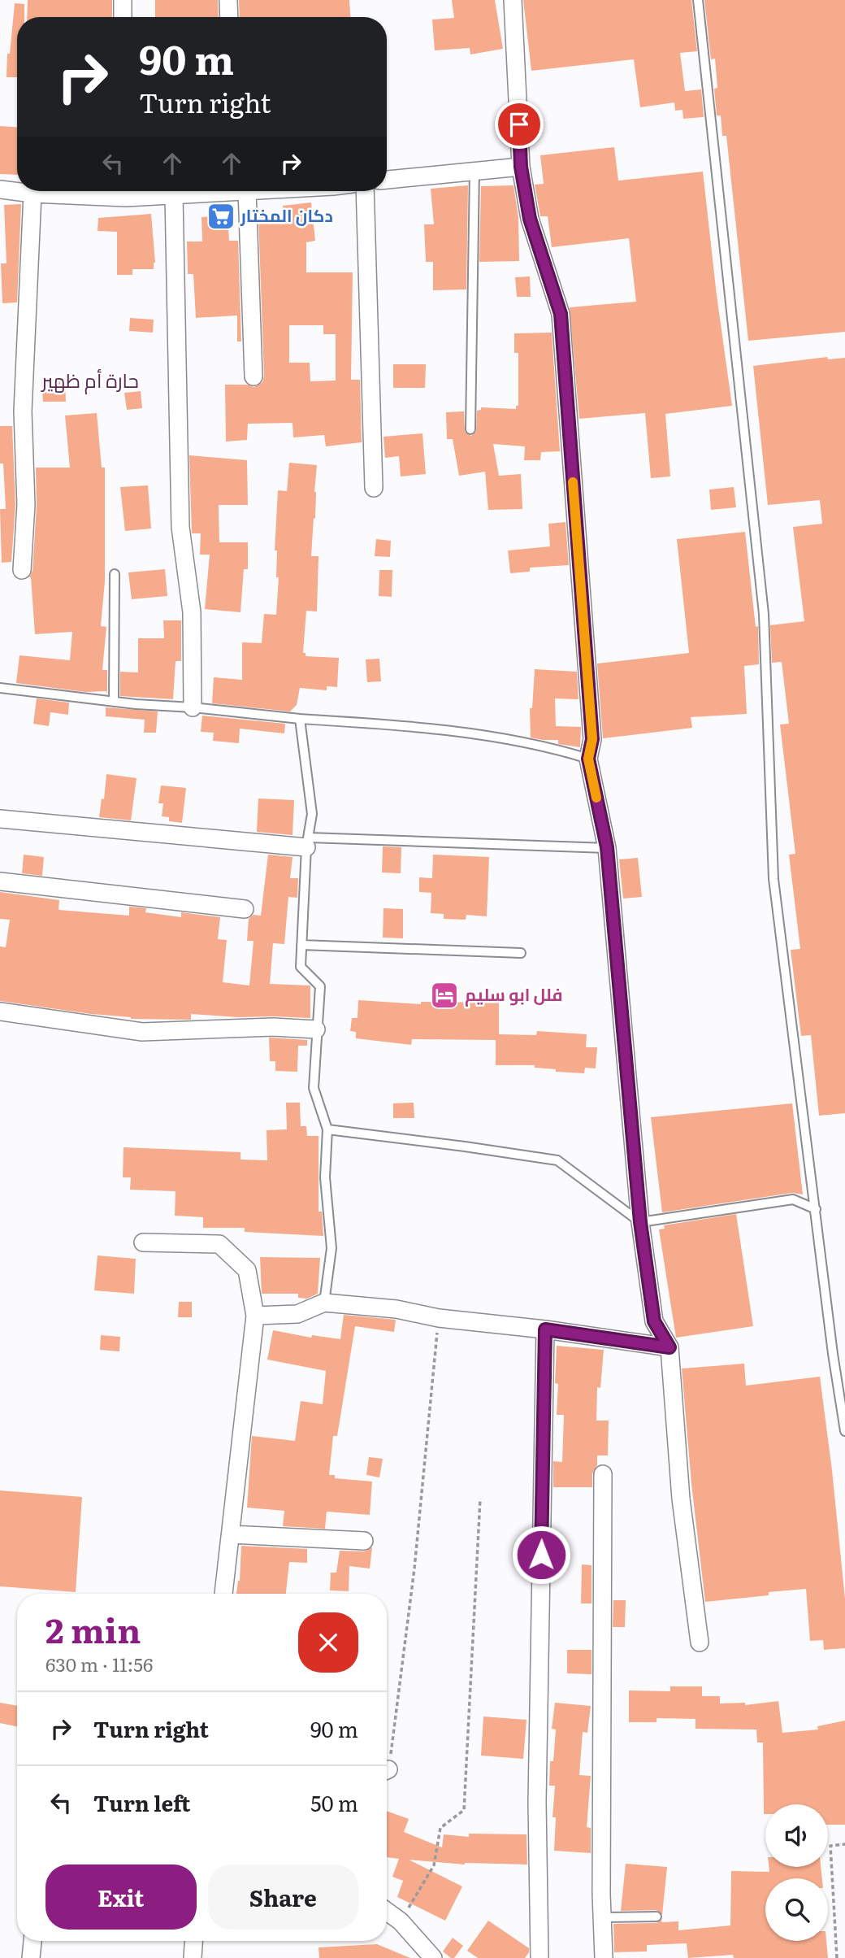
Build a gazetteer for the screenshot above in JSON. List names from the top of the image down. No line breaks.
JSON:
{"districts":["حارة أم ظهير"],"places":{"supermarket":["دكان المختار"],"hotel":["فلل ابو سليم"]},"page":{"turn":["90 m","Turn right"],"heading":["2 min","630 m · 11:56"],"list":[{"name":"Turn right","value":"90 m"},{"name":"Turn left","value":"50 m"}],"buttons":["Exit","Share"]}}
